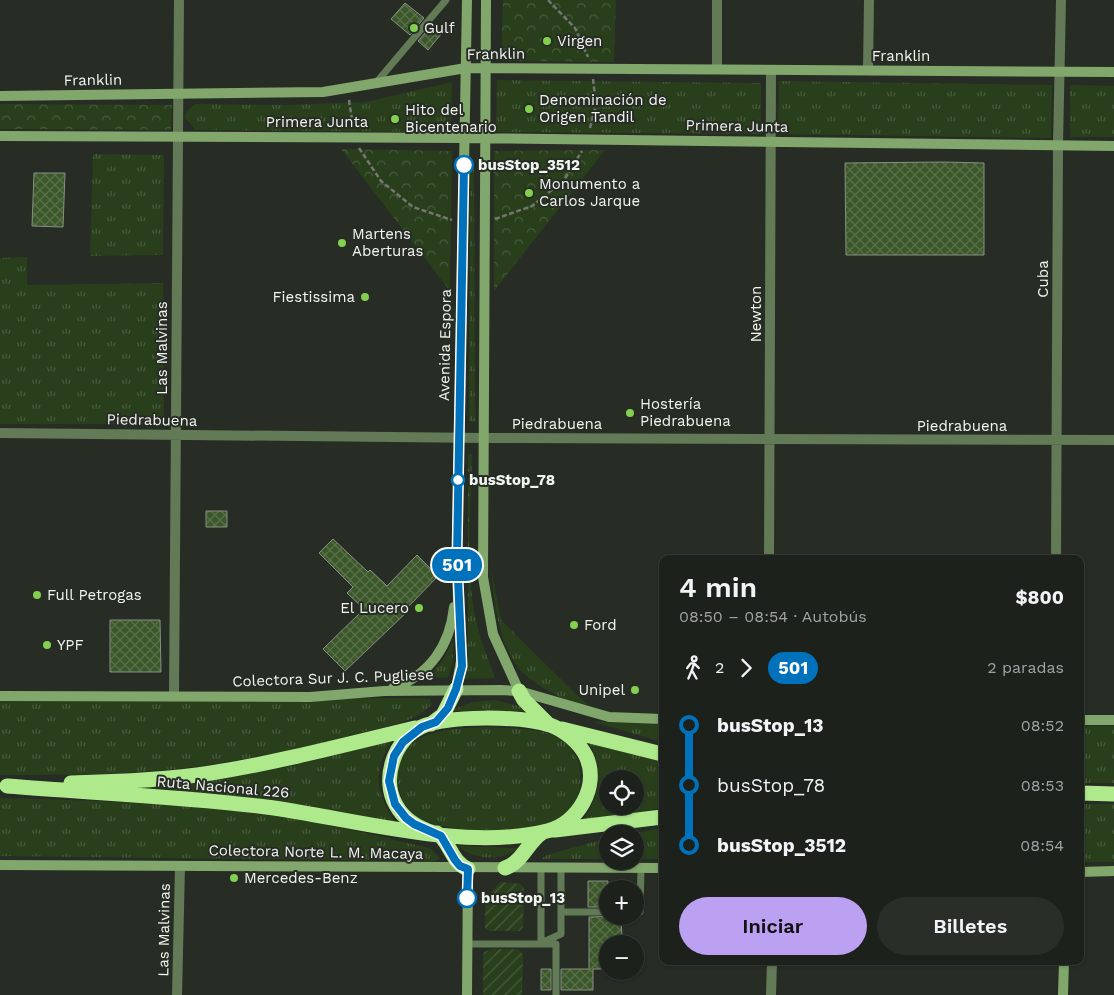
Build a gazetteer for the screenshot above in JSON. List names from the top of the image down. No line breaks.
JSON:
{"streets":{"highway":["Ruta Nacional 226"],"main road":["Franklin","Primera Junta","Avenida Espora","Colectora Sur J. C. Pugliese","Colectora Norte L. M. Macaya"],"street":["Cuba","Newton","Las Malvinas","Piedrabuena"]},"crossings":[["Franklin","Cuba"],["Franklin","Newton"],["Franklin","Avenida Espora"],["Franklin","Las Malvinas"],["Primera Junta","Cuba"],["Primera Junta","Newton"],["Primera Junta","Avenida Espora"],["Primera Junta","Las Malvinas"],["Cuba","Piedrabuena"],["Newton","Piedrabuena"],["Avenida Espora","Piedrabuena"],["Avenida Espora","Colectora Sur J. C. Pugliese"],["Las Malvinas","Piedrabuena"],["Las Malvinas","Colectora Sur J. C. Pugliese"],["Las Malvinas","Colectora Norte L. M. Macaya"]],"places":["Gulf","Virgen","Denominación de Origen Tandil","Hito del Bicentenario","busStop_3512","Monumento a Carlos Jarque","Martens Aberturas","Fiestissima","Hostería Piedrabuena","busStop_78","Full Petrogas","El Lucero","Ford","YPF","Unipel","Mercedes-Benz","busStop_13"],"lines":["bus line 501"],"page":{"on_map":"501","heading":["4 min","08:50 – 08:54 · Autobús","$800"],"legs":["2","501","2 paradas"],"list":[{"name":"busStop_13","value":"08:52"},{"name":"busStop_78","value":"08:53"},{"name":"busStop_3512","value":"08:54"}],"map_buttons":["+","−"],"buttons":["Iniciar","Billetes"]}}
